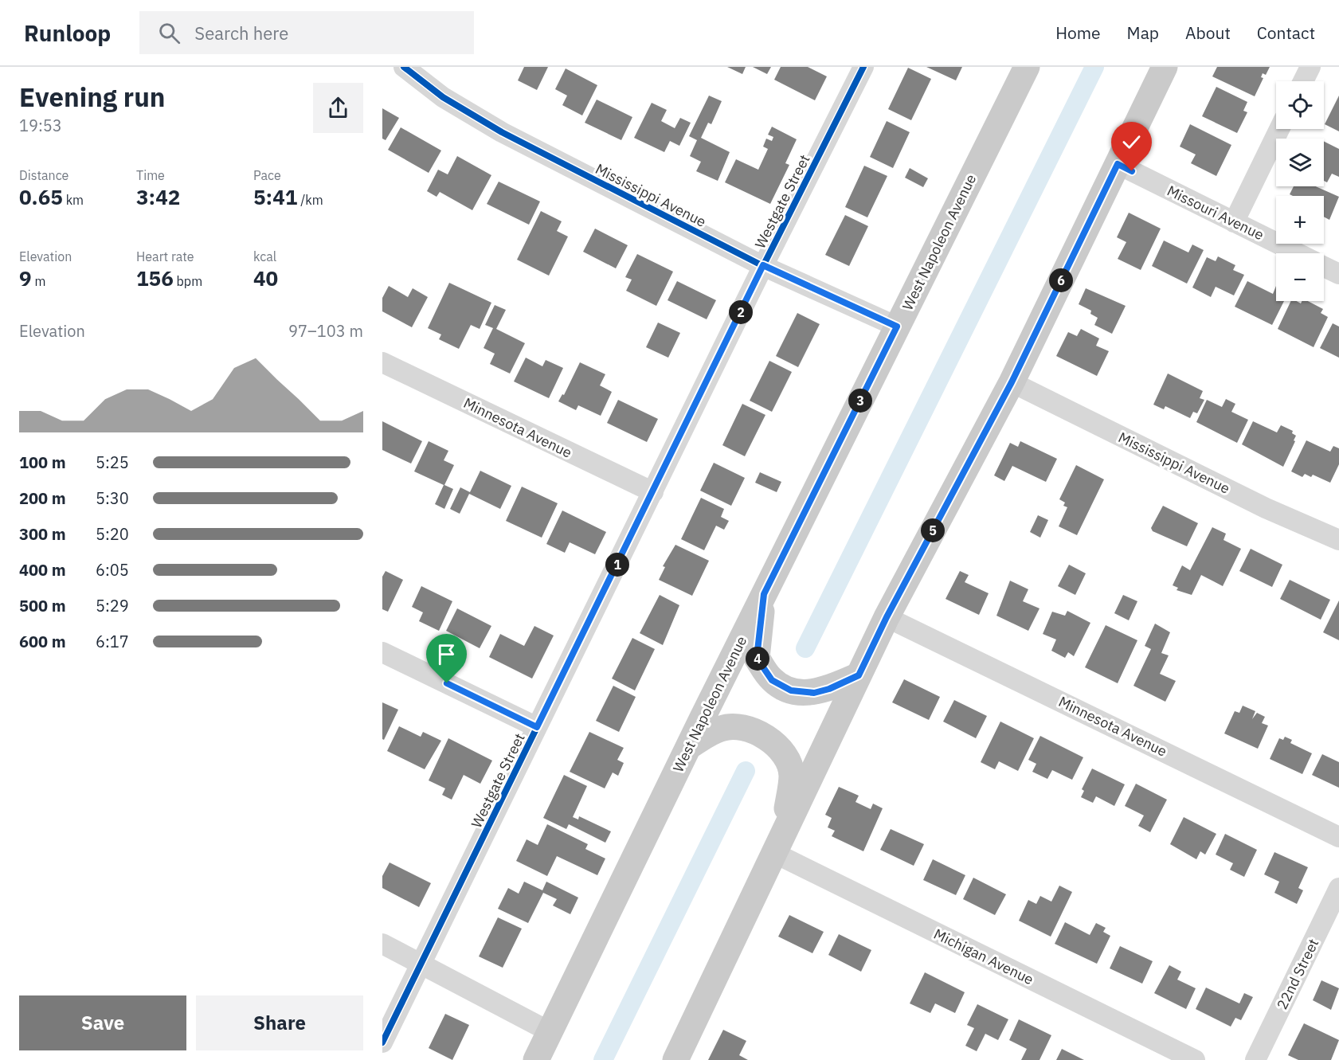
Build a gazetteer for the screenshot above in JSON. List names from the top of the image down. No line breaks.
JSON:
{"streets":{"main road":["West Napoleon Avenue"],"street":["Mississippi Avenue","Westgate Street","Missouri Avenue","Minnesota Avenue","Michigan Avenue","22nd Street"]},"crossings":[["Mississippi Avenue","Westgate Street"],["Mississippi Avenue","West Napoleon Avenue"],["Westgate Street","Minnesota Avenue"]],"page":{"header":"Runloop","search":"Search here","nav":["Home","Map","About","Contact"],"heading":["Evening run","19:53"],"map_buttons":["+","−"],"stats":[["Distance","0.65 km"],["Time","3:42"],["Pace","5:41 /km"],["Elevation","9 m"],["Heart rate","156 bpm"],["kcal","40"]],"pins":["6","2","3","5","1","4"],"chart":["Elevation","97–103 m"],"list":[{"name":"100 m","note":"5:25"},{"name":"200 m","note":"5:30"},{"name":"300 m","note":"5:20"},{"name":"400 m","note":"6:05"},{"name":"500 m","note":"5:29"},{"name":"600 m","note":"6:17"}],"buttons":["Save","Share"]}}
